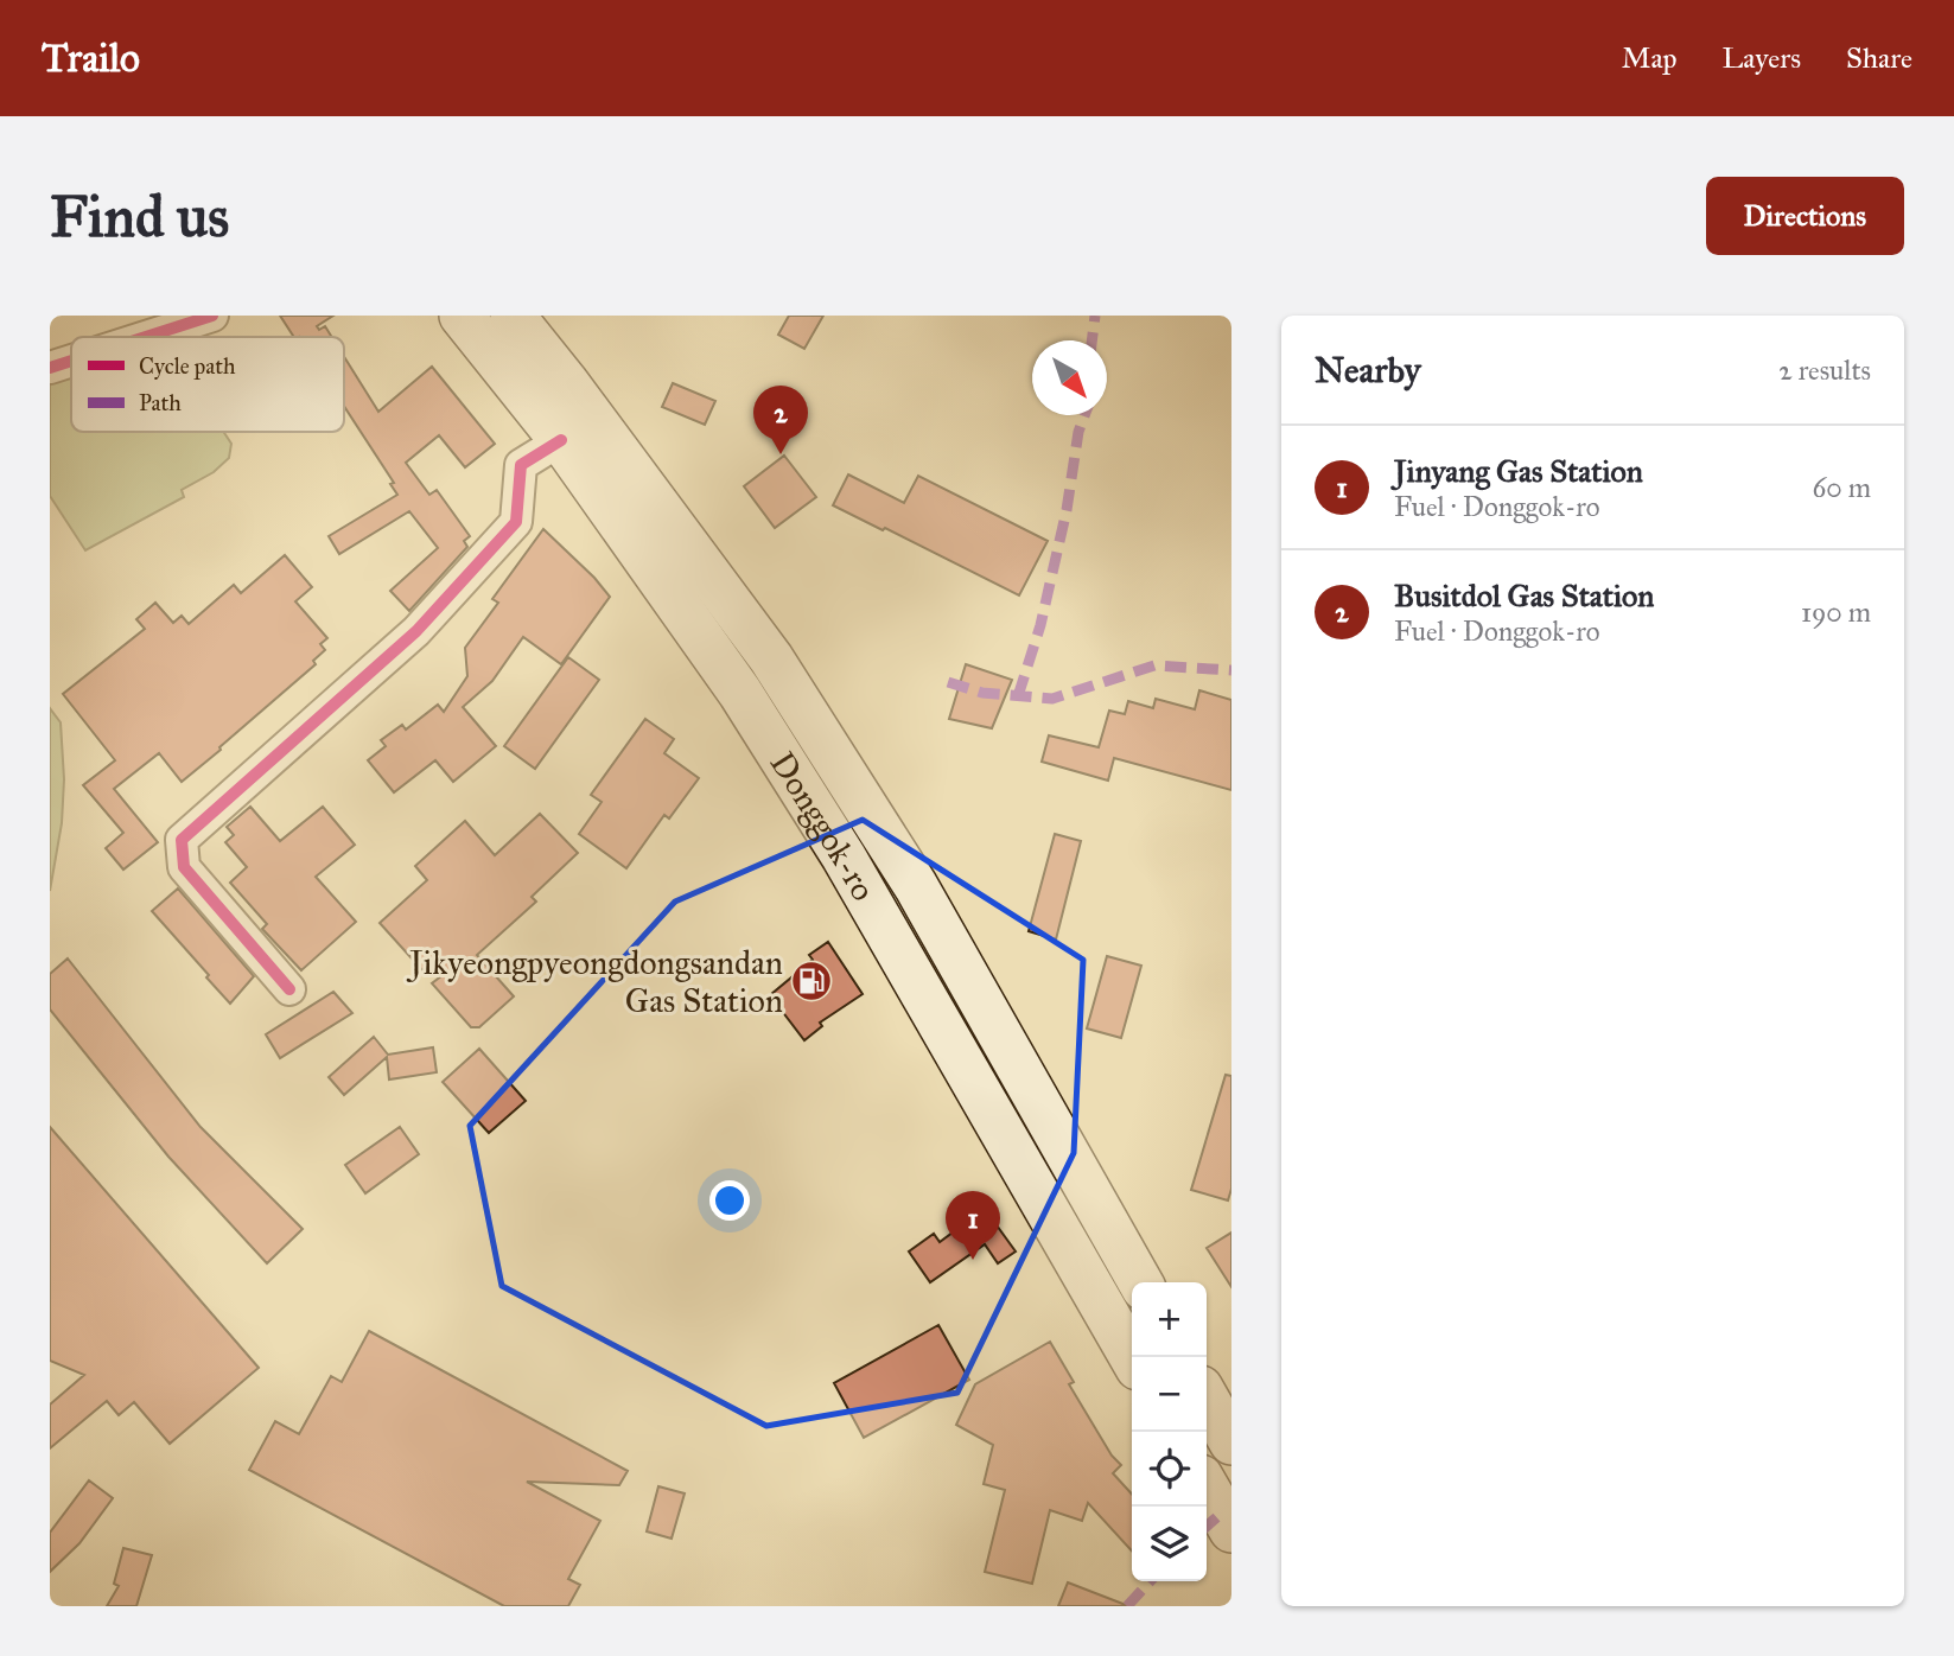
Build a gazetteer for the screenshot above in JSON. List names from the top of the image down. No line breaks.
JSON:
{"streets":{"main road":["Donggok-ro"]},"places":{"fuel station":["Jikyeongpyeongdongsandan Gas Station"]},"legend":["Cycle path","Path"],"north":"bottom right","page":{"header":"Trailo","nav":["Map","Layers","Share"],"buttons":"Directions","title":"Find us","heading":["Nearby","2 results"],"pins":["2","1"],"list":[{"mark":"1","name":"Jinyang Gas Station","note":"Fuel · Donggok-ro","value":"60 m"},{"mark":"2","name":"Busitdol Gas Station","note":"Fuel · Donggok-ro","value":"190 m"}],"map_buttons":["+","−"]}}
